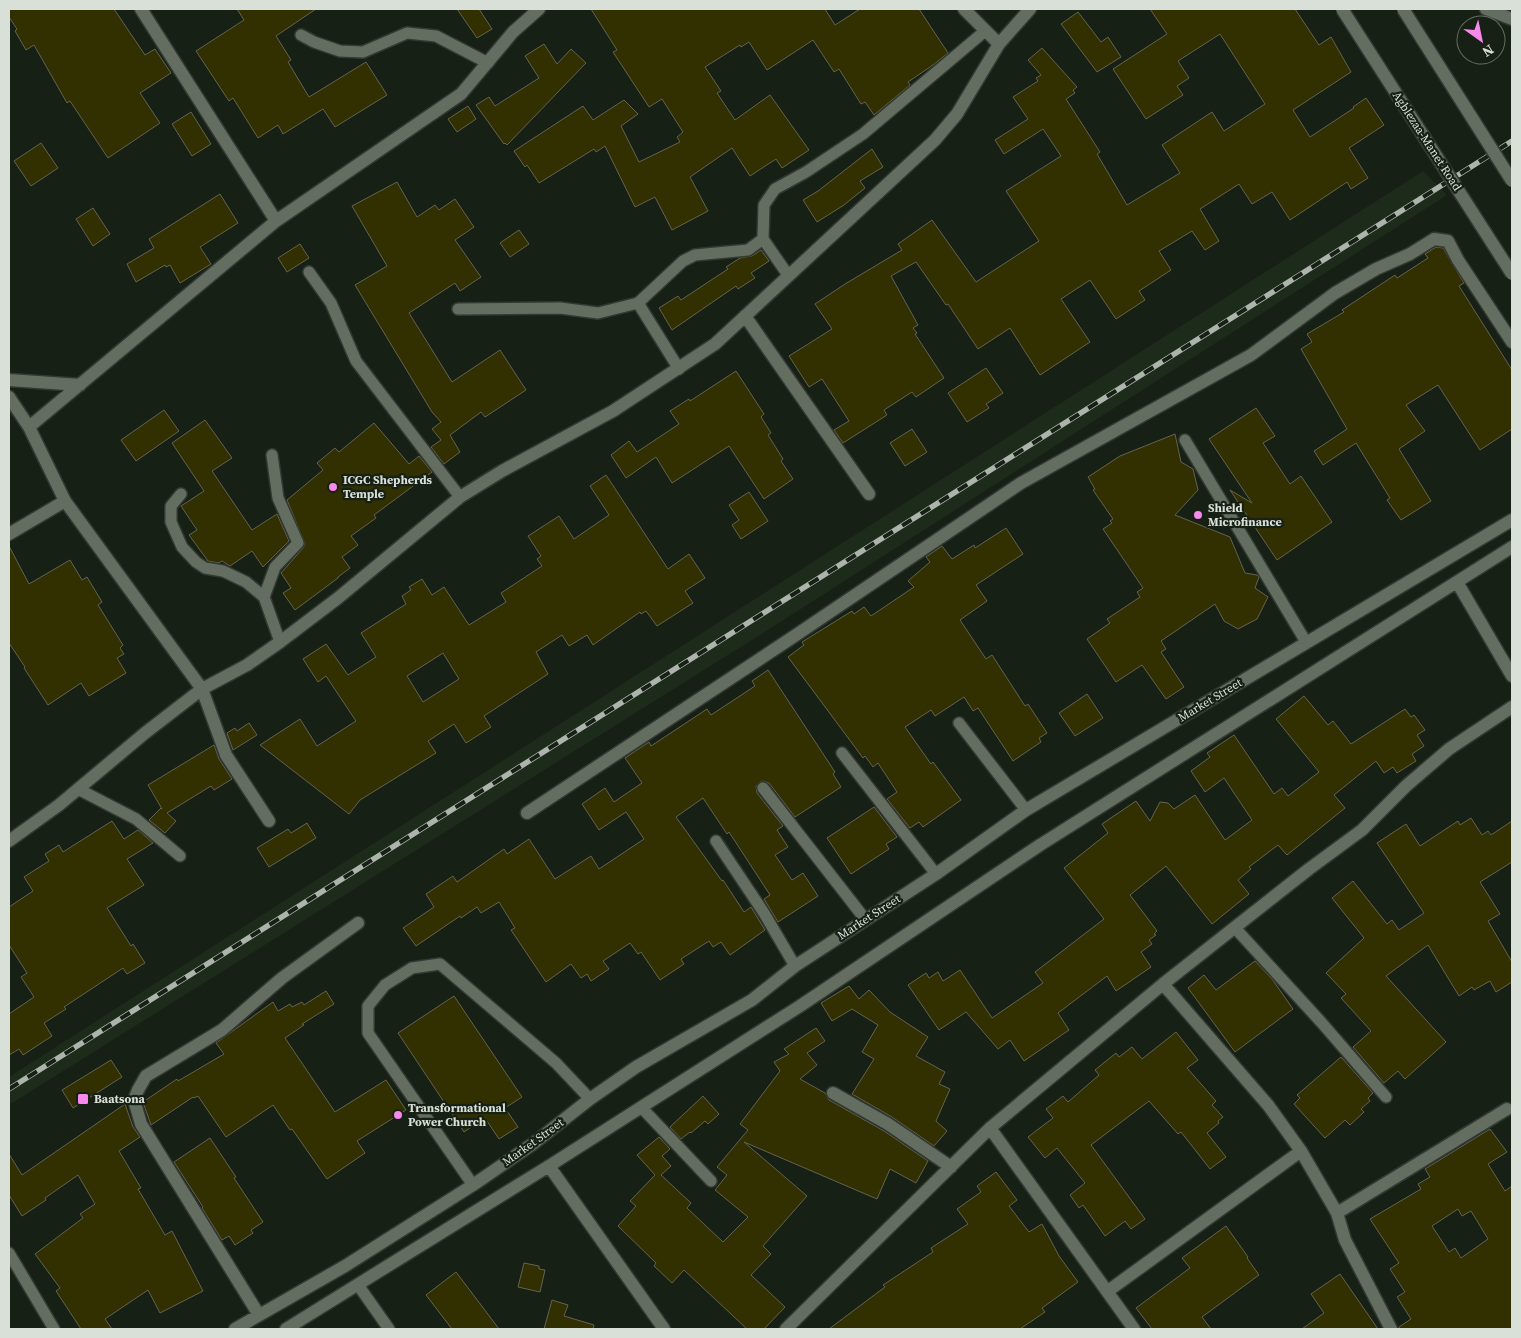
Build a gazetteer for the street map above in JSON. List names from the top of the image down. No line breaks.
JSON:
{"streets":{"street":["Agblezaa-Manet Road","Market Street"]},"places":{"other":["ICGC Shepherds Temple","Shield Microfinance","Transformational Power Church"],"transit":["Baatsona"]},"north":"bottom right"}
